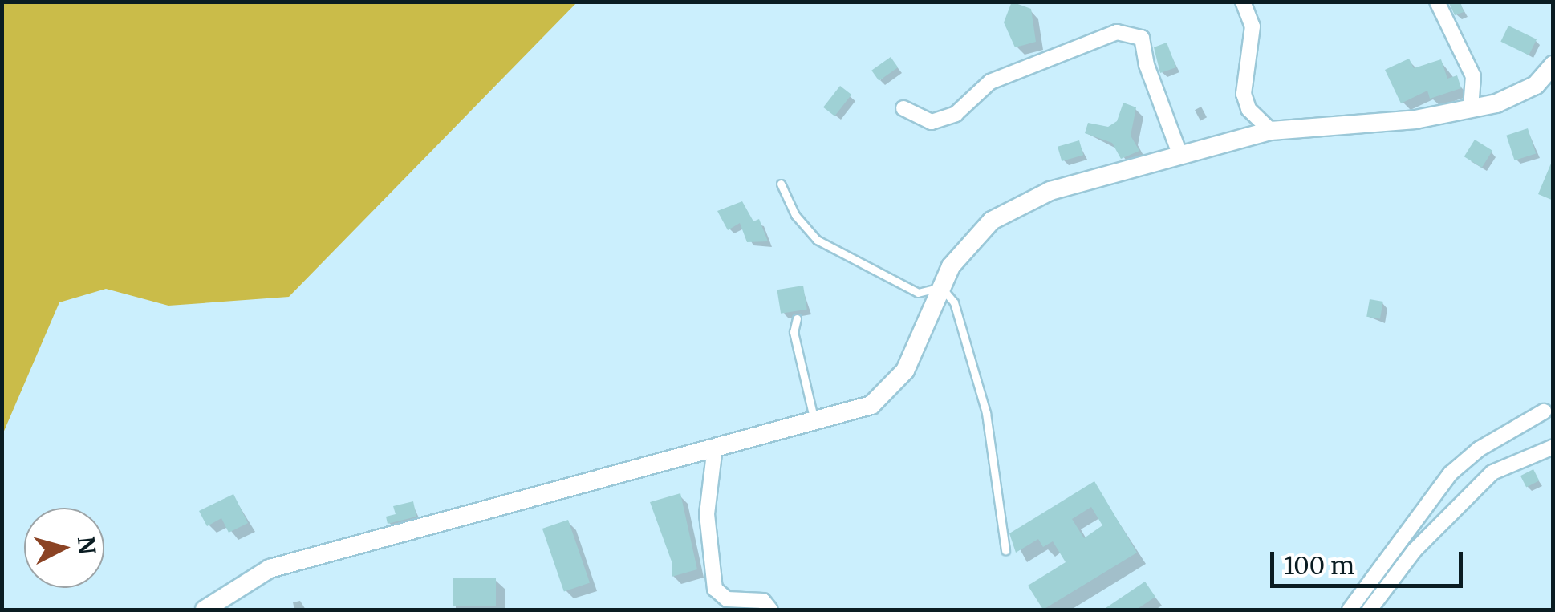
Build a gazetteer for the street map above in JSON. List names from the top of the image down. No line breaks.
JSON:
{"scale_bar":"100 m","north":"right"}
